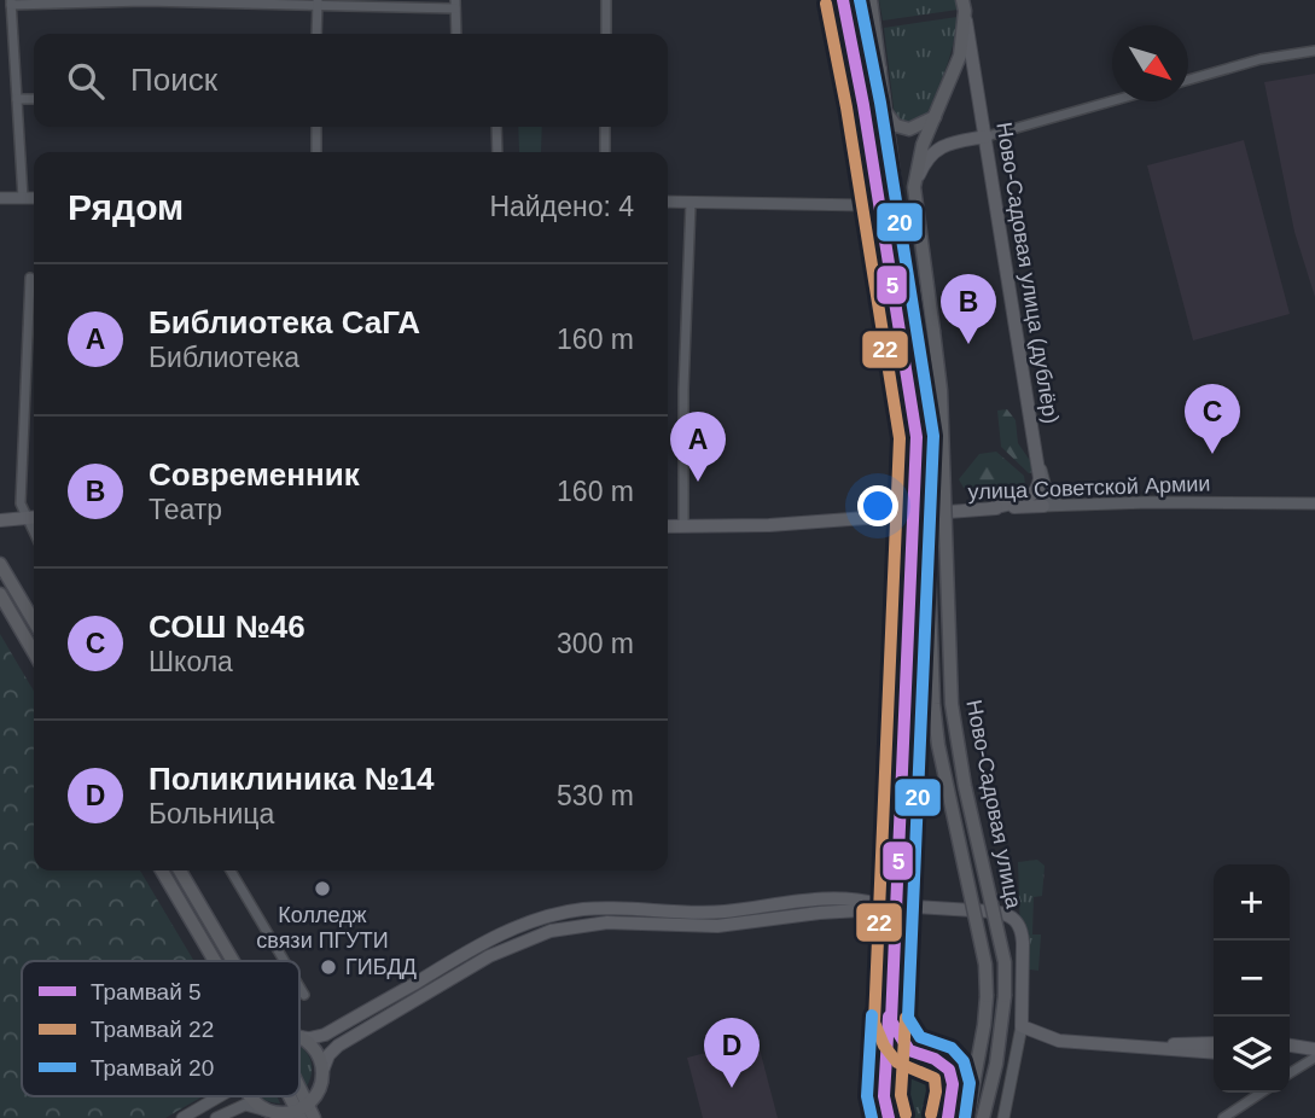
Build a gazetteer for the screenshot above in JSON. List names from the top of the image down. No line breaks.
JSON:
{"streets":{"main road":["Ново-Садовая улица (дублёр)","улица Советской Армии","Ново-Садовая улица"]},"crossings":[["Ново-Садовая улица (дублёр)","улица Советской Армии"],["Ново-Садовая улица (дублёр)","Ново-Садовая улица"]],"places":["Колледж связи ПГУТИ","ГИБДД"],"lines":["tram line 5","tram line 20","tram line 22"],"legend":["Трамвай 5","Трамвай 22","Трамвай 20"],"north":"bottom right","page":{"search":"Поиск","heading":["Рядом","Найдено: 4"],"list":[{"mark":"A","name":"Библиотека СаГА","note":"Библиотека","value":"160 m"},{"mark":"B","name":"Современник","note":"Театр","value":"160 m"},{"mark":"C","name":"СОШ №46","note":"Школа","value":"300 m"},{"mark":"D","name":"Поликлиника №14","note":"Больница","value":"530 m"}],"pins":["B","C","A","D"],"map_buttons":["+","−"]}}
